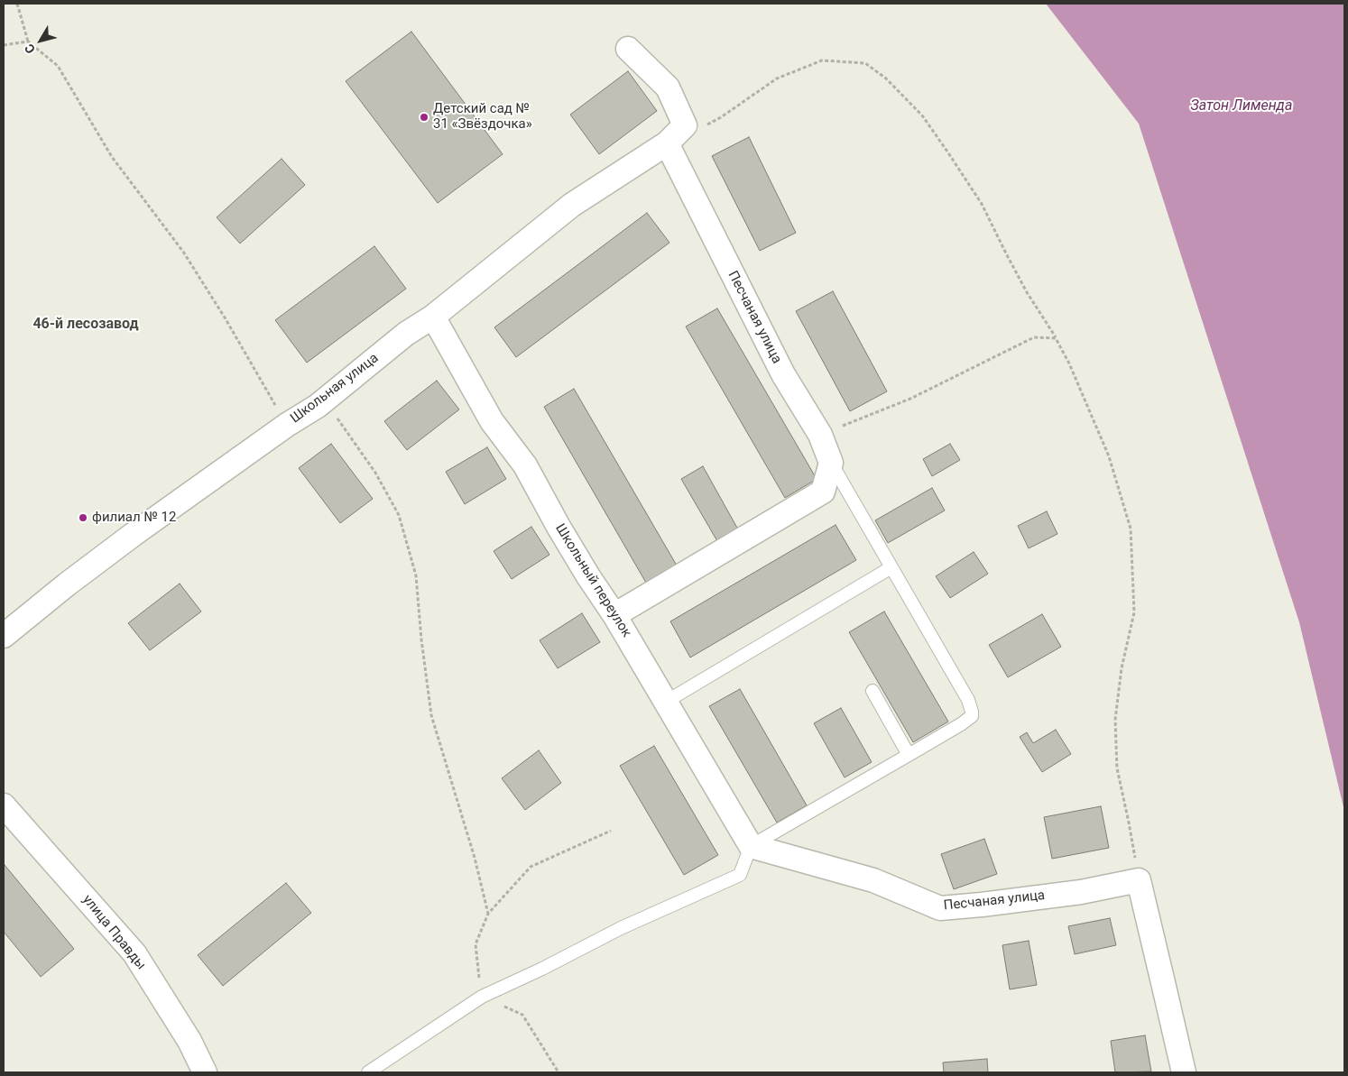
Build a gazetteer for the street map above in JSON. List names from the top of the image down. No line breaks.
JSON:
{"streets":{"street":["Песчаная улица","Школьная улица","Школьный переулок","улица Правды"]},"crossings":[["Песчаная улица","Школьная улица"],["Песчаная улица","Школьный переулок"],["Школьная улица","Школьный переулок"]],"districts":["46-й лесозавод"],"water":["Затон Лименда"],"places":["Детский сад № 31 «Звёздочка»","филиал № 12"],"north":"bottom left"}
